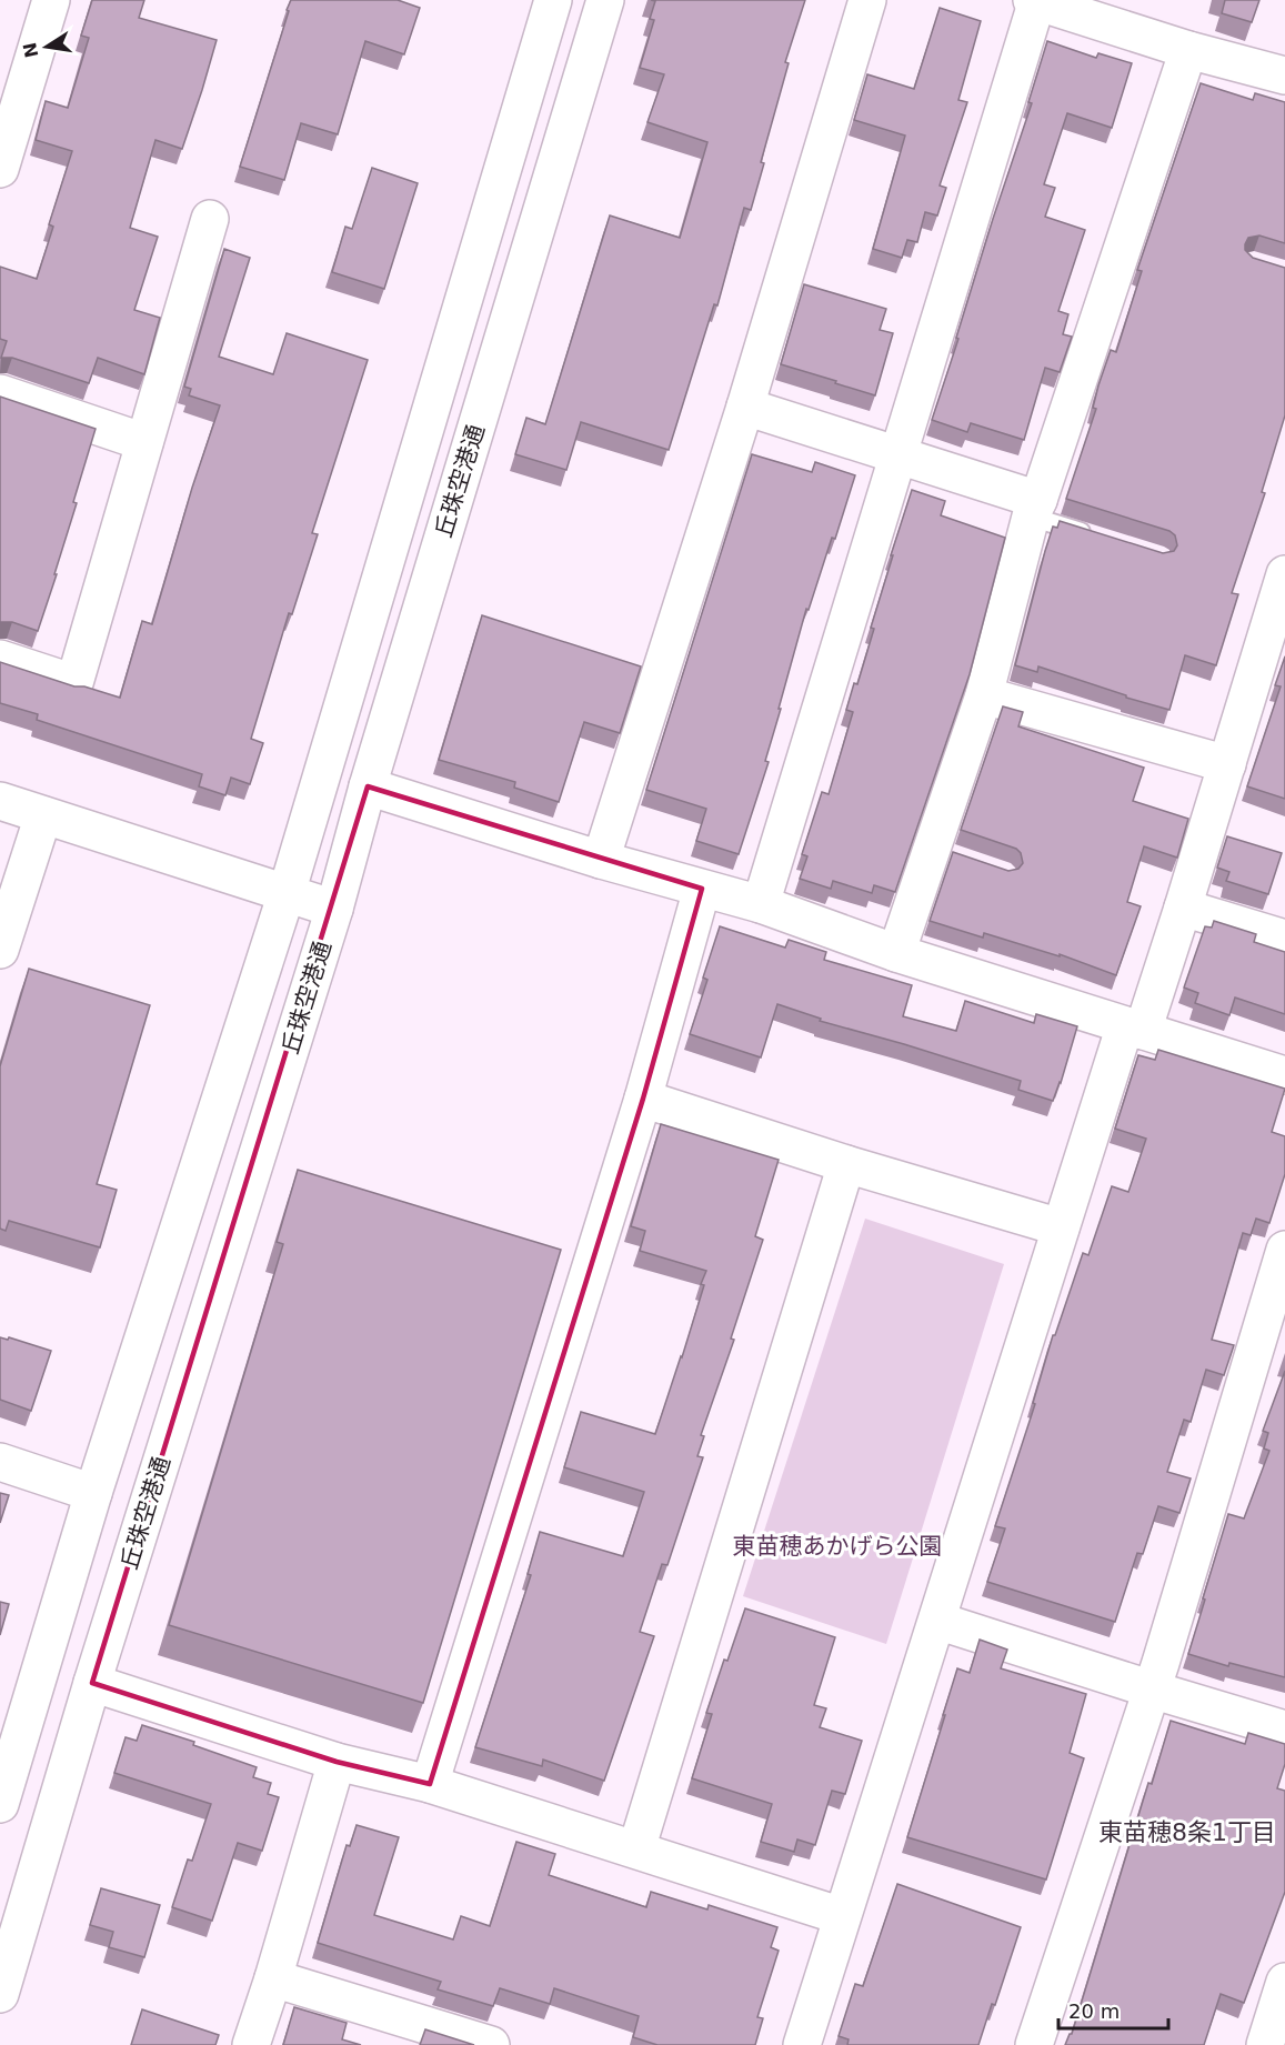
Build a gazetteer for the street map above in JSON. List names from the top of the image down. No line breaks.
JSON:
{"streets":{"street":["丘珠空港通"]},"districts":["東苗穂8条1丁目"],"parks":["東苗穂あかげら公園"],"scale_bar":"20 m","north":"left"}
